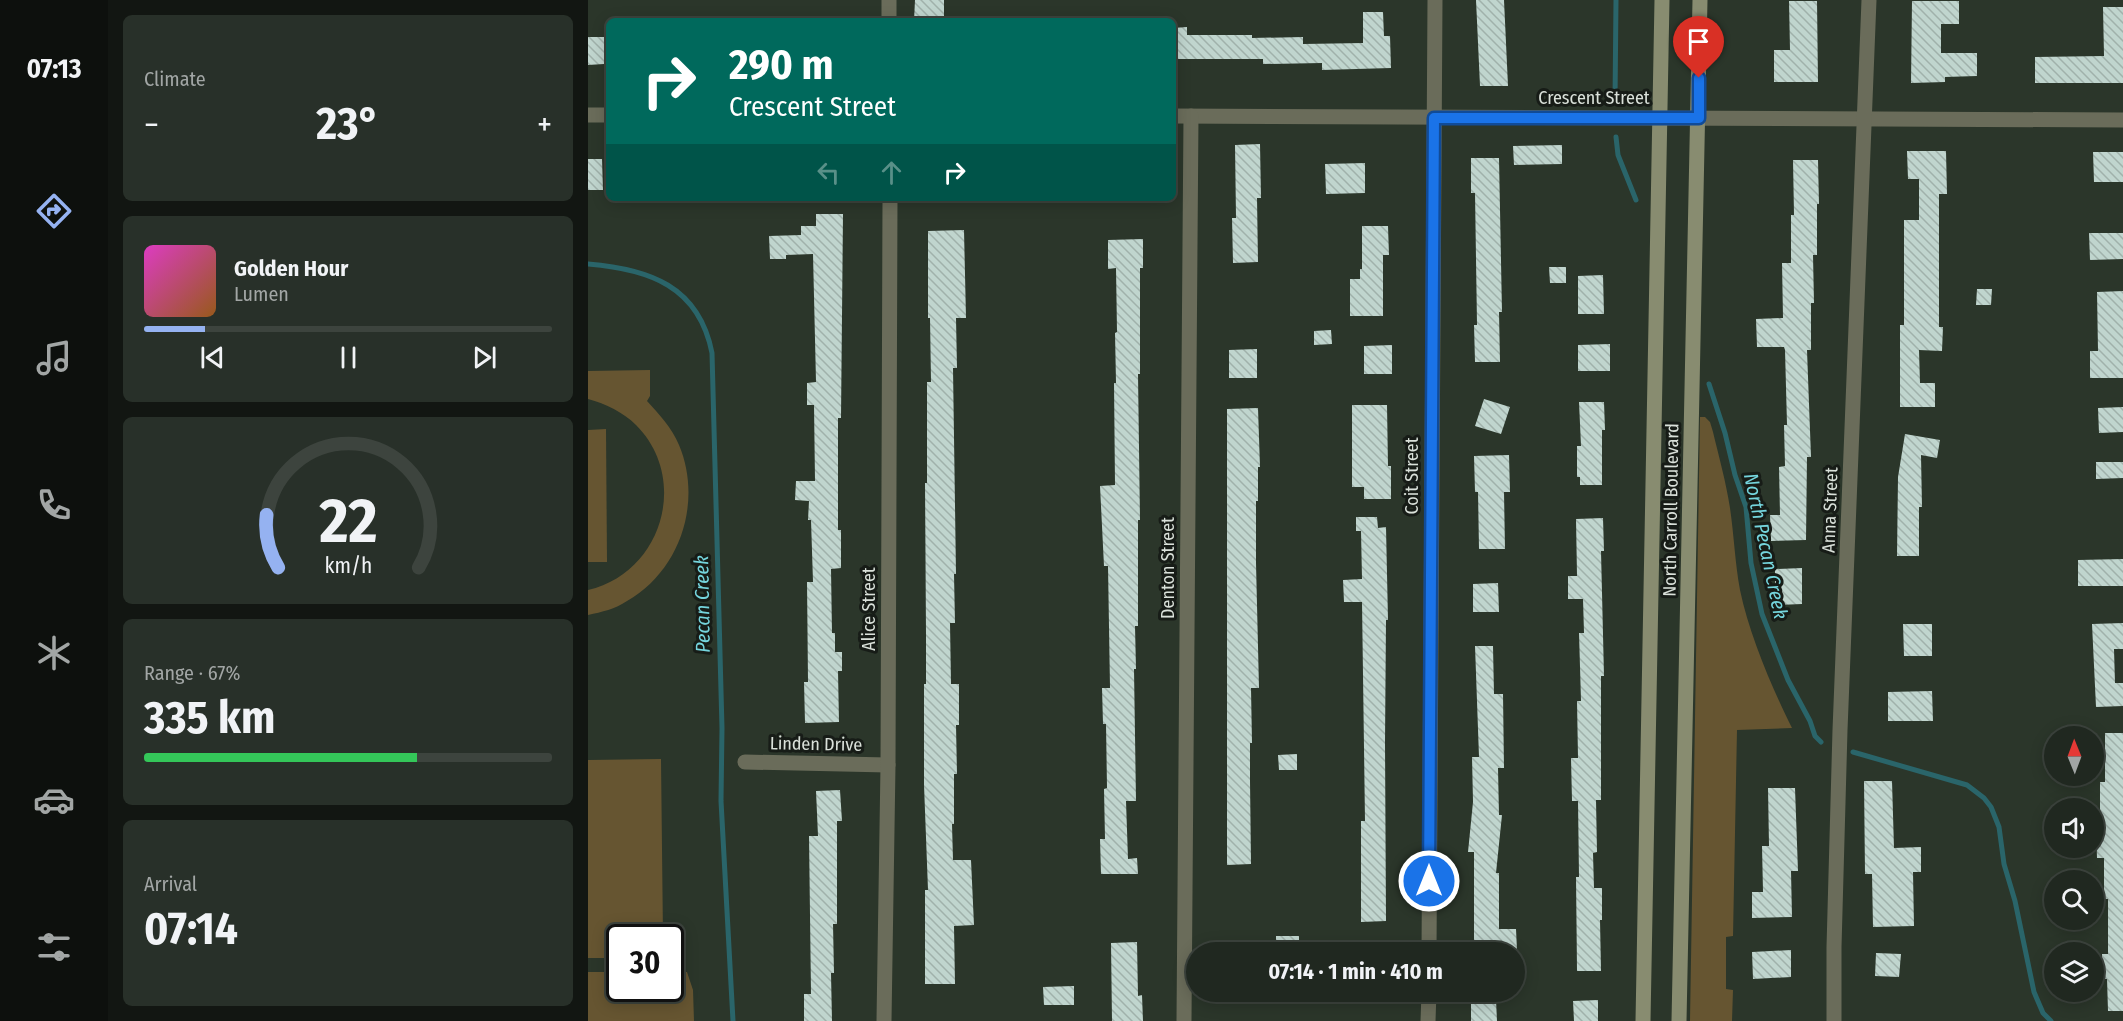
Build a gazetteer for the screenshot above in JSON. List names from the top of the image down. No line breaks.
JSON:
{"streets":{"main road":["North Carroll Boulevard"],"street":["Crescent Street","Coit Street","Anna Street","Denton Street","Alice Street","Linden Drive"]},"crossings":[["Crescent Street","Coit Street"],["Crescent Street","North Carroll Boulevard"],["Crescent Street","Anna Street"],["Crescent Street","Denton Street"],["Alice Street","Linden Drive"]],"water":["North Pecan Creek","Pecan Creek"],"north":"top","page":{"tabs":"07:13","tile":["Climate",["Range · 67%","335 km"],["Arrival","07:14"]],"turn":["290 m","Crescent Street"],"heat":["−","23°","+"],"song":["Golden Hour","Lumen"],"limit":"30","trip":"07:14 · 1 min · 410 m","gauge":["22","km/h"]}}
